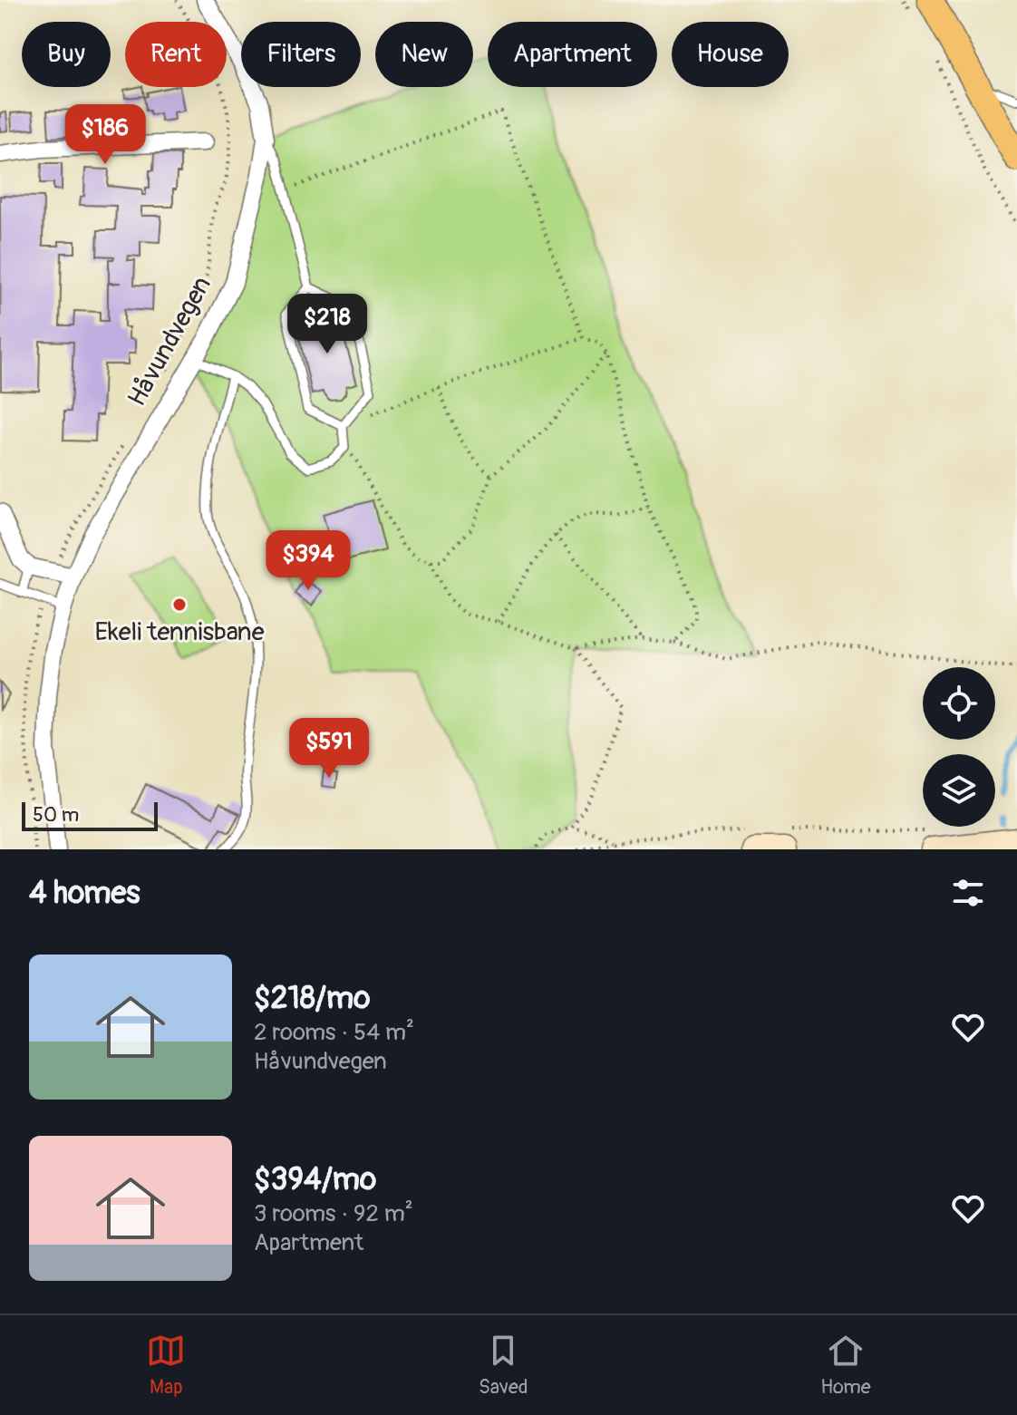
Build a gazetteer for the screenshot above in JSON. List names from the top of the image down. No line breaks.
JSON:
{"streets":{"street":["Håvundvegen"]},"places":["Ekeli tennisbane"],"scale_bar":"50 m","page":{"chip":["Buy","Rent","Filters","New","Apartment","House"],"price":["$186","$218","$394","$591"],"scale":"50 m","heading":"4 homes","list":[{"name":"$218/mo","note":"2 rooms · 54 m² · Håvundvegen"},{"name":"$394/mo","note":"3 rooms · 92 m² · Apartment"}],"tabs":["Map","Saved","Home"]}}
